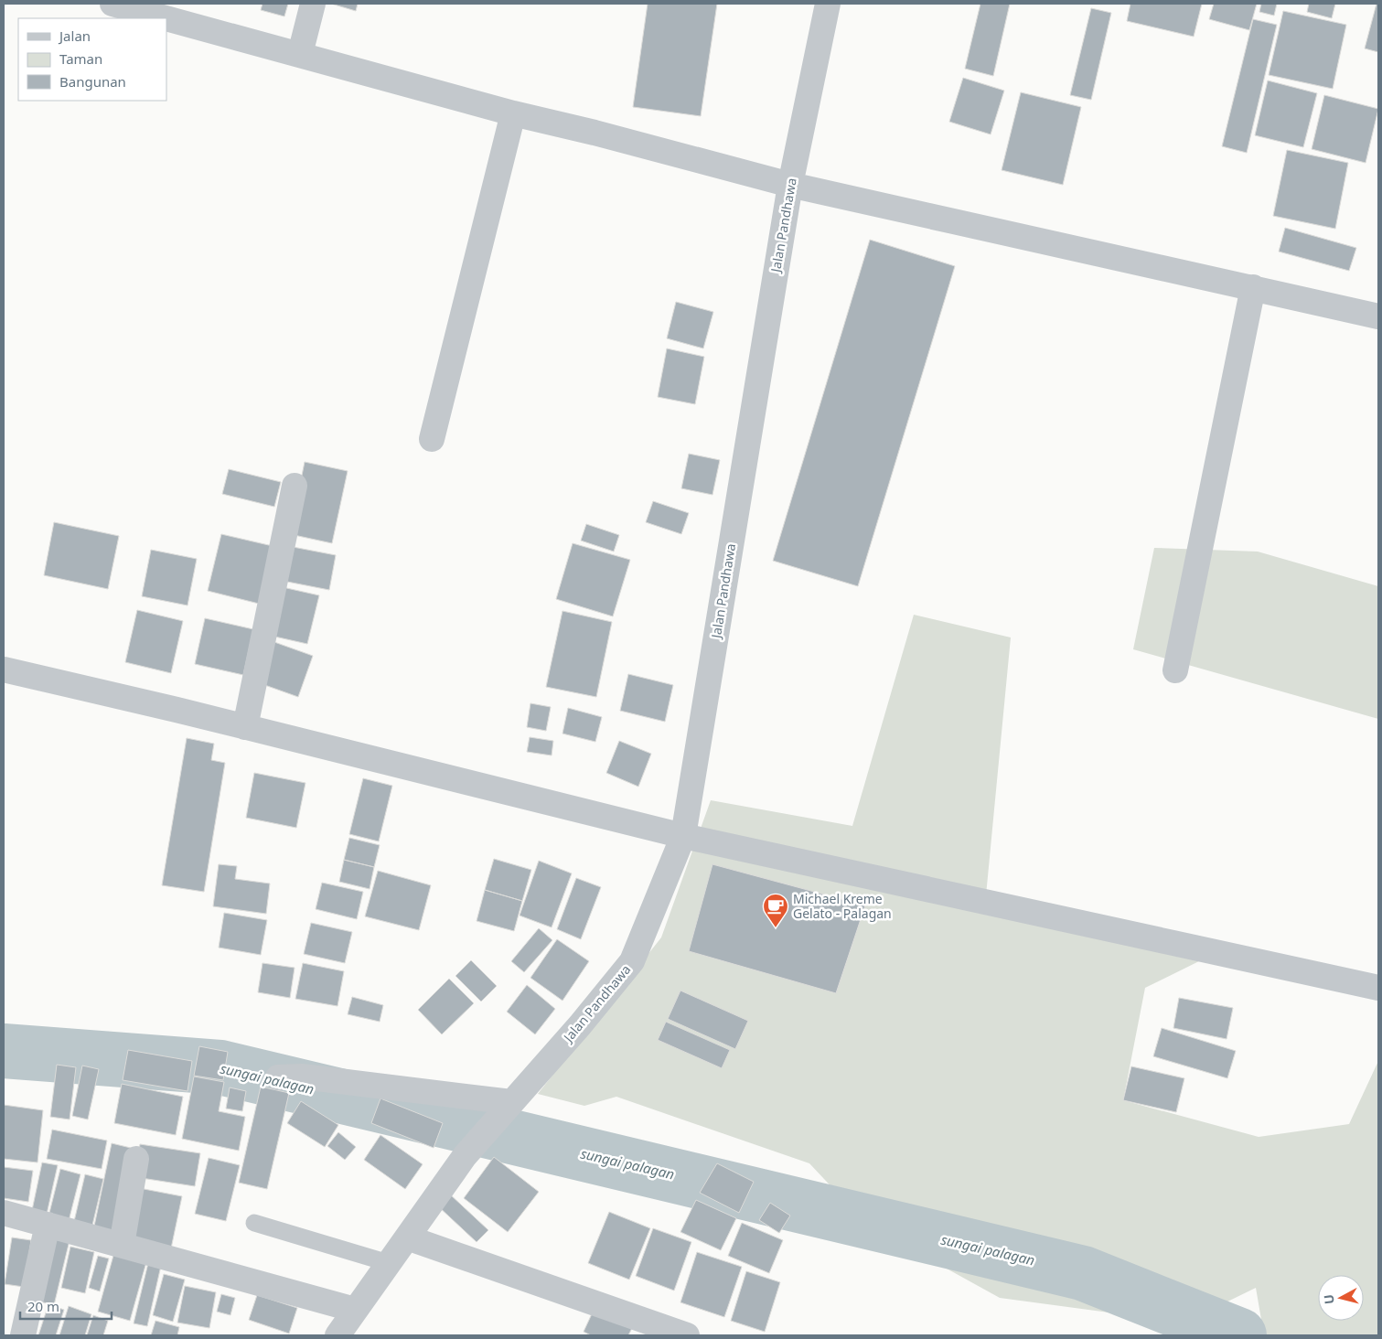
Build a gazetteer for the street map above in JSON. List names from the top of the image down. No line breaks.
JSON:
{"streets":{"street":["Jalan Pandhawa"]},"water":["sungai palagan"],"places":{"cafe":["Michael Kreme Gelato - Palagan"]},"legend":["Jalan","Taman","Bangunan"],"scale_bar":"20 m","north":"left"}
